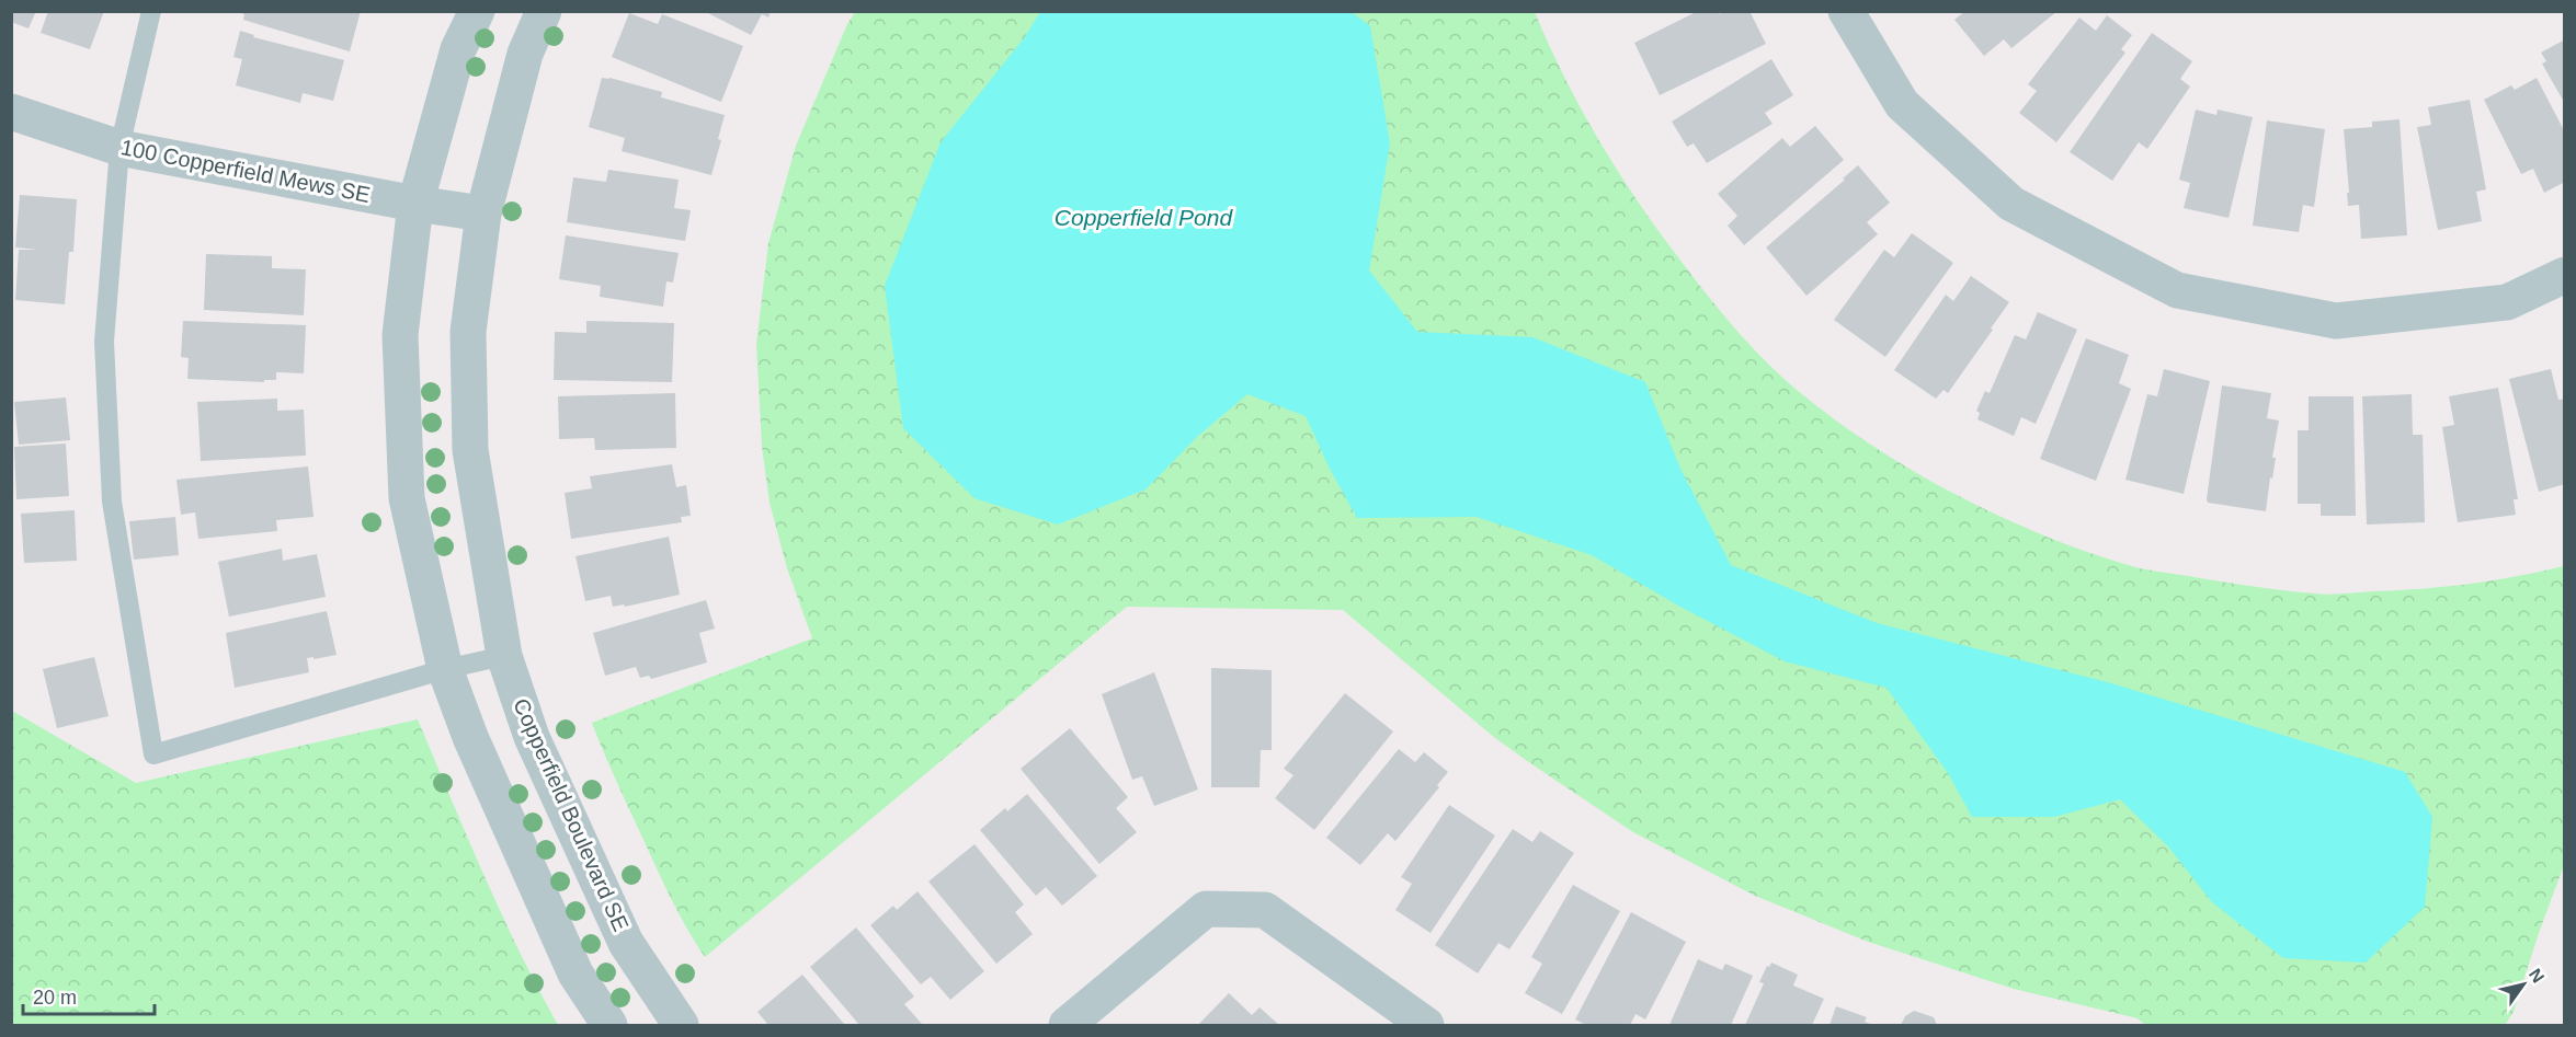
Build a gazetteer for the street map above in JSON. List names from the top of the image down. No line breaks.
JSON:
{"streets":{"street":["100 Copperfield Mews SE","Copperfield Boulevard SE"]},"crossings":[["100 Copperfield Mews SE","Copperfield Boulevard SE"]],"water":["Copperfield Pond"],"scale_bar":"20 m","north":"top right"}
